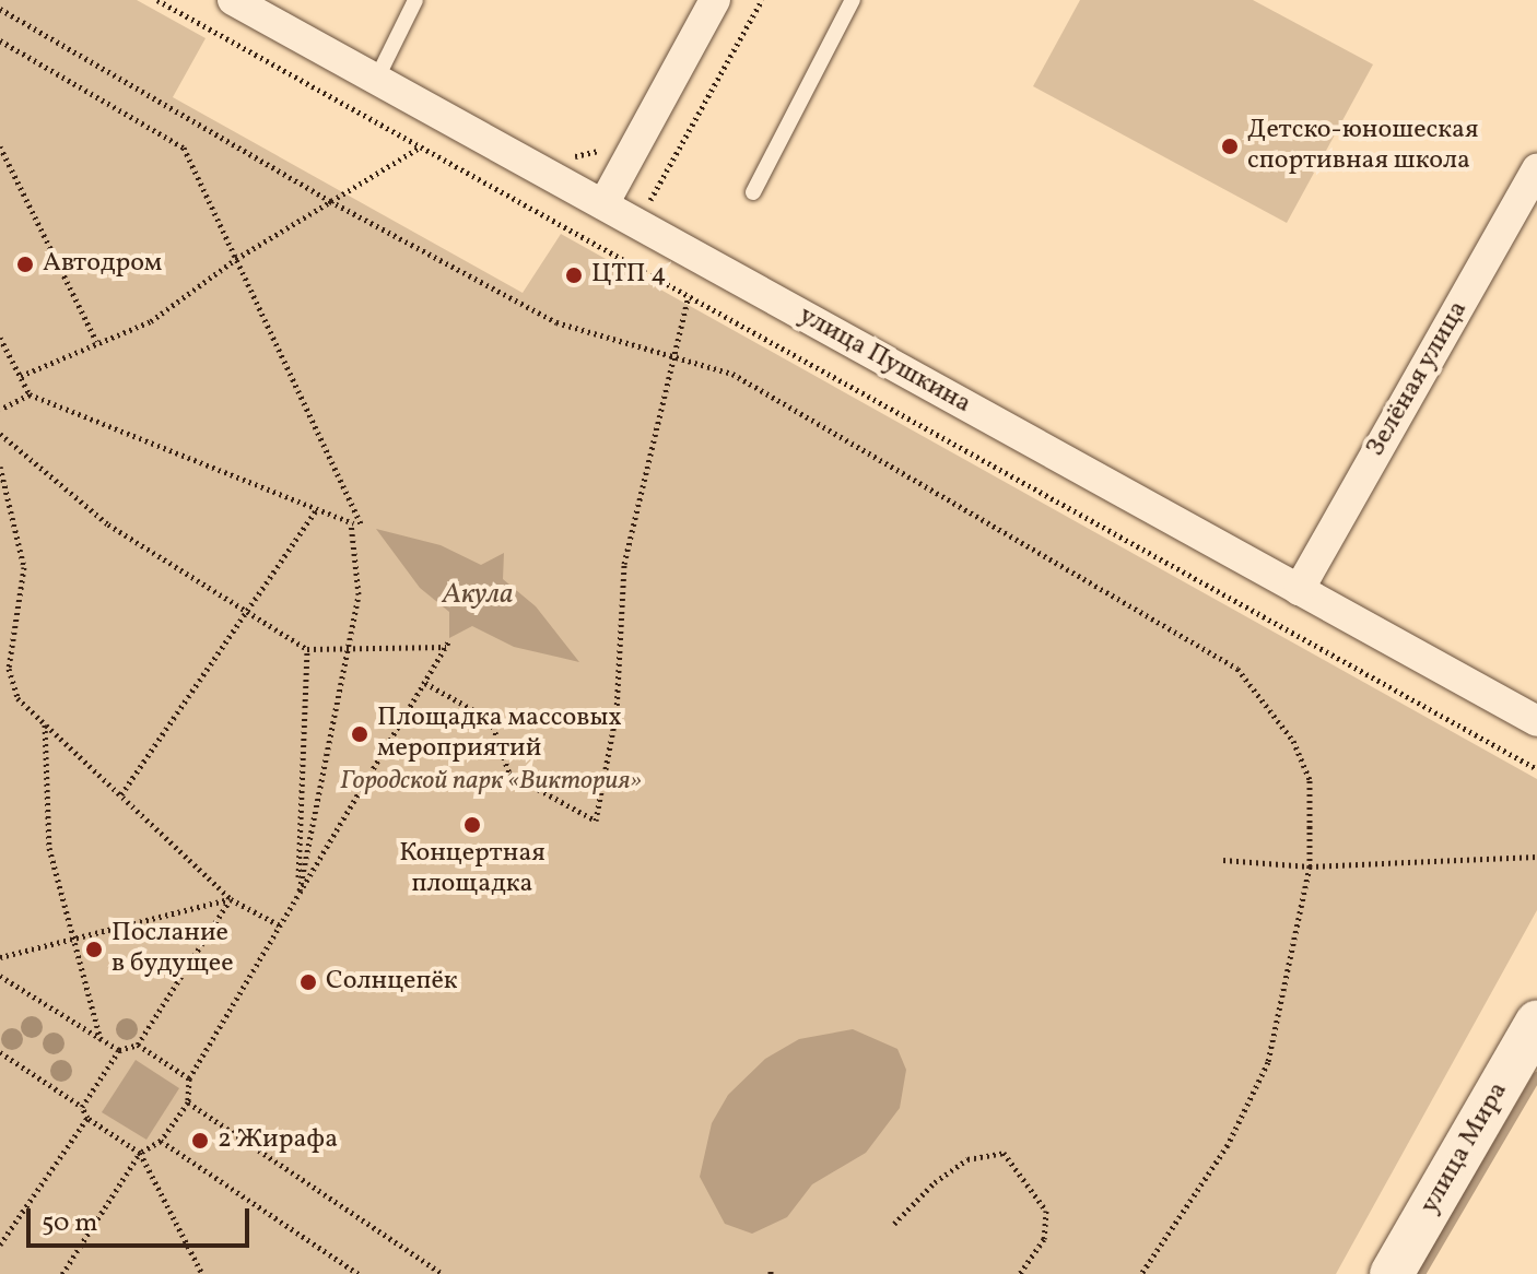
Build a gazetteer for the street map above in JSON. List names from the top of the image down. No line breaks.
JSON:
{"streets":{"main road":["улица Мира"],"street":["улица Пушкина","Зелёная улица"]},"crossings":[["улица Пушкина","Зелёная улица"]],"water":["Акула"],"parks":["Городской парк «Виктория»"],"places":["Детско-юношеская спортивная школа","Автодром","ЦТП 4","Площадка массовых мероприятий","Концертная площадка","Послание в будущее","Солнцепёк","2 Жирафа"],"scale_bar":"50 m"}
